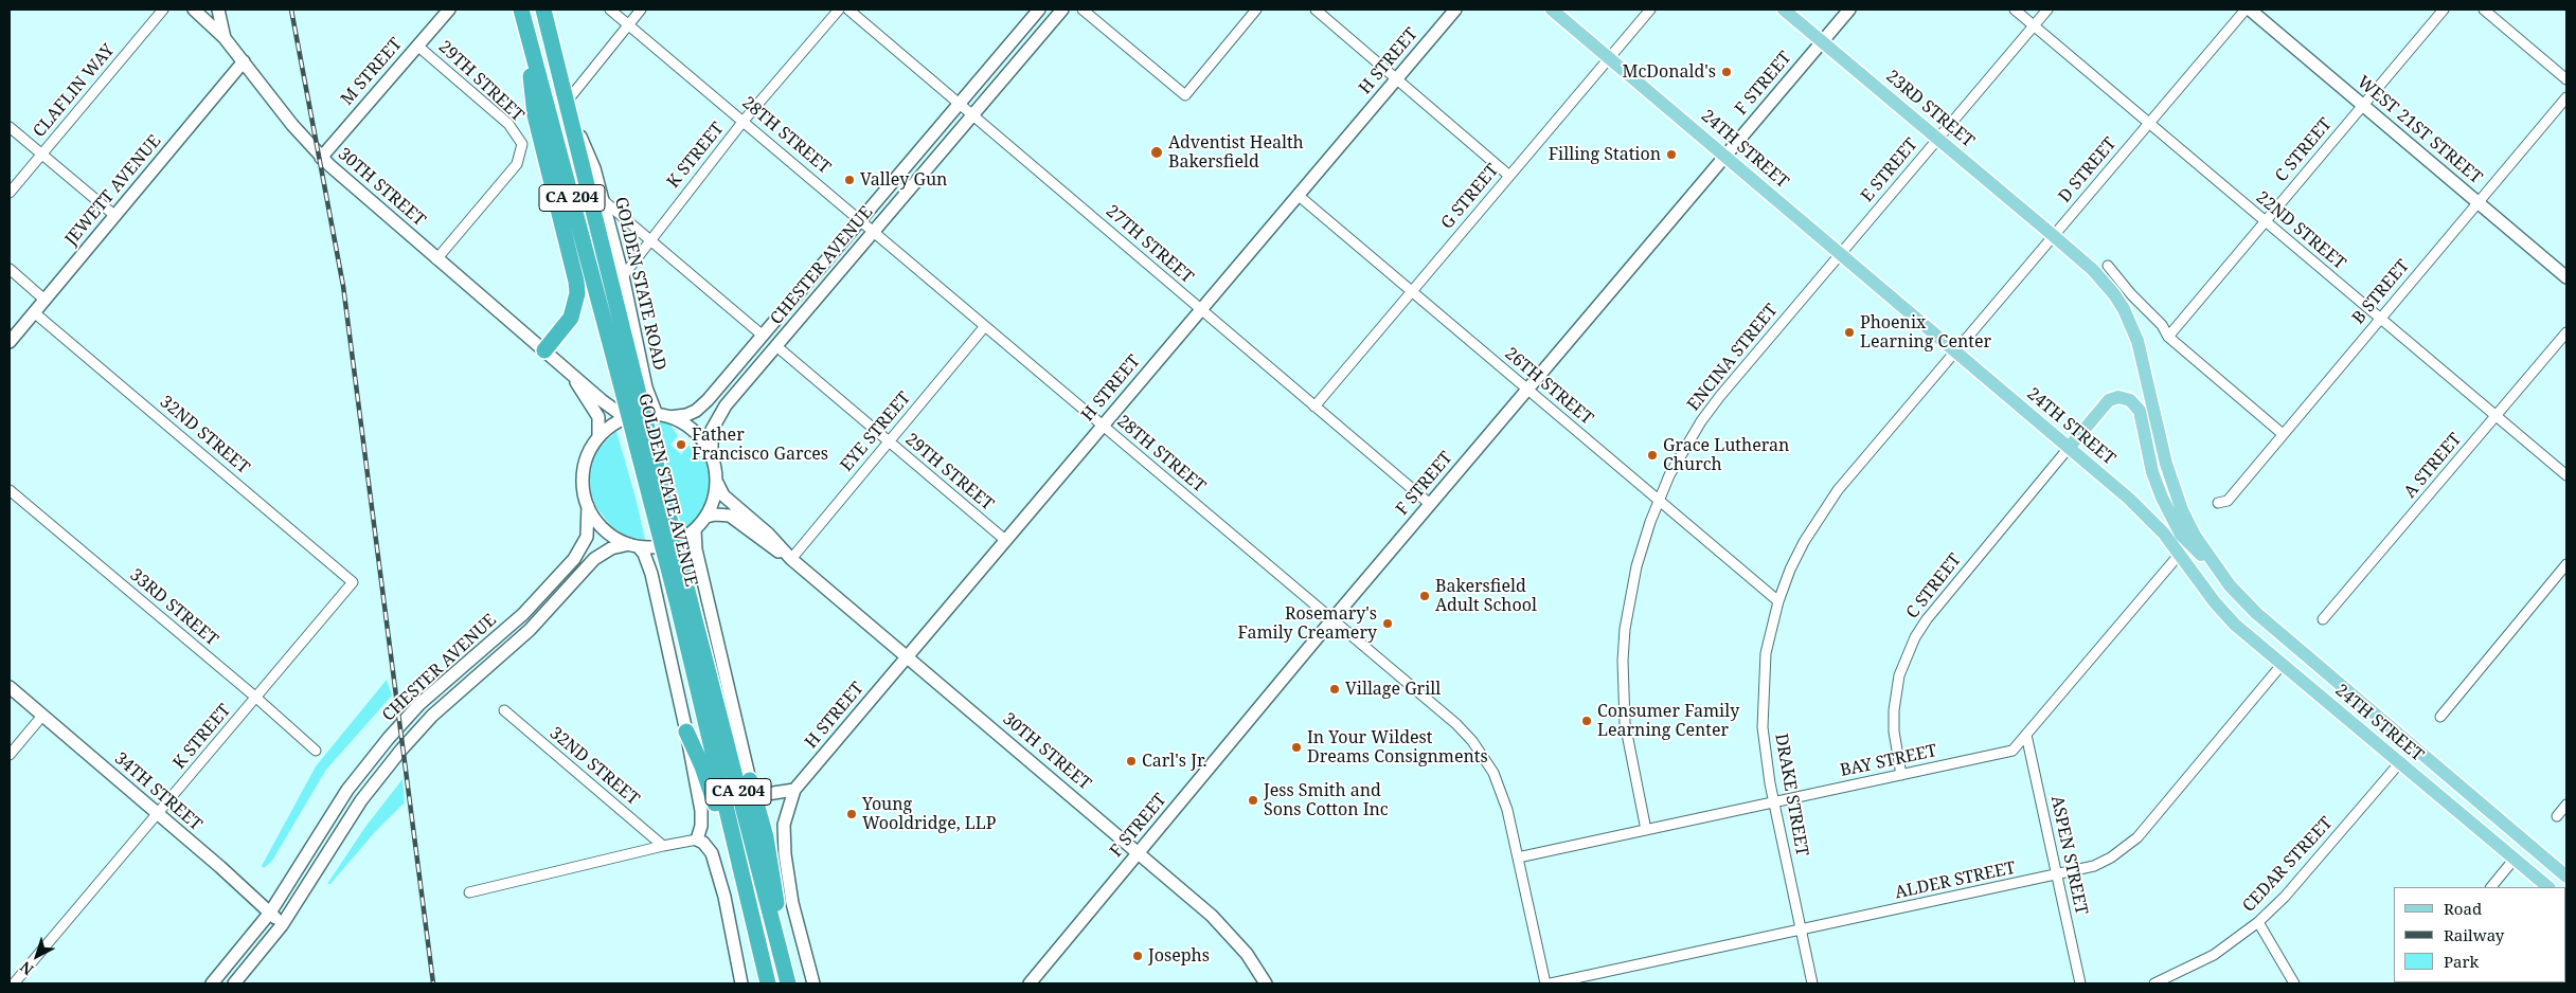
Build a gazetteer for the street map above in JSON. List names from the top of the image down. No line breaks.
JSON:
{"streets":{"highway":["CA 204","GOLDEN STATE AVENUE"],"main road":["H STREET","M STREET","F STREET","23RD STREET","WEST 21ST STREET","24TH STREET","30TH STREET","JEWETT AVENUE","CHESTER AVENUE","GOLDEN STATE ROAD","34TH STREET"],"street":["29TH STREET","CLAFLIN WAY","28TH STREET","C STREET","K STREET","E STREET","D STREET","G STREET","22ND STREET","27TH STREET","B STREET","ENCINA STREET","26TH STREET","EYE STREET","32ND STREET","A STREET","33RD STREET","BAY STREET","DRAKE STREET","ASPEN STREET","CEDAR STREET","ALDER STREET"]},"crossings":[["H STREET","29TH STREET"],["H STREET","28TH STREET"],["H STREET","30TH STREET"],["H STREET","27TH STREET"],["H STREET","26TH STREET"],["M STREET","29TH STREET"],["M STREET","30TH STREET"],["29TH STREET","30TH STREET"],["29TH STREET","CHESTER AVENUE"],["29TH STREET","EYE STREET"],["F STREET","23RD STREET"],["F STREET","28TH STREET"],["F STREET","24TH STREET"],["F STREET","30TH STREET"],["F STREET","27TH STREET"],["F STREET","26TH STREET"],["23RD STREET","24TH STREET"],["23RD STREET","E STREET"],["23RD STREET","D STREET"],["WEST 21ST STREET","C STREET"],["WEST 21ST STREET","D STREET"],["WEST 21ST STREET","B STREET"],["28TH STREET","K STREET"],["28TH STREET","CHESTER AVENUE"],["28TH STREET","EYE STREET"],["28TH STREET","BAY STREET"],["24TH STREET","C STREET"],["24TH STREET","E STREET"],["24TH STREET","D STREET"],["24TH STREET","G STREET"],["24TH STREET","ENCINA STREET"],["24TH STREET","BAY STREET"],["24TH STREET","DRAKE STREET"],["24TH STREET","CEDAR STREET"],["24TH STREET","ALDER STREET"],["C STREET","22ND STREET"],["C STREET","BAY STREET"],["K STREET","GOLDEN STATE ROAD"],["K STREET","32ND STREET"],["K STREET","33RD STREET"],["K STREET","34TH STREET"],["E STREET","22ND STREET"],["E STREET","ENCINA STREET"],["D STREET","22ND STREET"],["D STREET","DRAKE STREET"],["30TH STREET","JEWETT AVENUE"],["30TH STREET","CHESTER AVENUE"],["30TH STREET","GOLDEN STATE ROAD"],["30TH STREET","EYE STREET"],["JEWETT AVENUE","32ND STREET"],["G STREET","27TH STREET"],["G STREET","26TH STREET"],["22ND STREET","B STREET"],["22ND STREET","A STREET"],["27TH STREET","CHESTER AVENUE"],["CHESTER AVENUE","GOLDEN STATE ROAD"],["CHESTER AVENUE","34TH STREET"],["GOLDEN STATE ROAD","GOLDEN STATE AVENUE"],["ENCINA STREET","26TH STREET"],["ENCINA STREET","BAY STREET"],["26TH STREET","DRAKE STREET"],["BAY STREET","DRAKE STREET"],["BAY STREET","ASPEN STREET"],["DRAKE STREET","ALDER STREET"],["ASPEN STREET","ALDER STREET"]],"places":["McDonald's","Adventist Health Bakersfield","Filling Station","Valley Gun","Phoenix Learning Center","Father Francisco Garces","Grace Lutheran Church","Bakersfield Adult School","Rosemary's Family Creamery","Village Grill","Consumer Family Learning Center","In Your Wildest Dreams Consignments","Carl's Jr.","Jess Smith and Sons Cotton Inc","Young Wooldridge, LLP","Josephs"],"legend":["Road","Railway","Park"],"north":"bottom left"}
